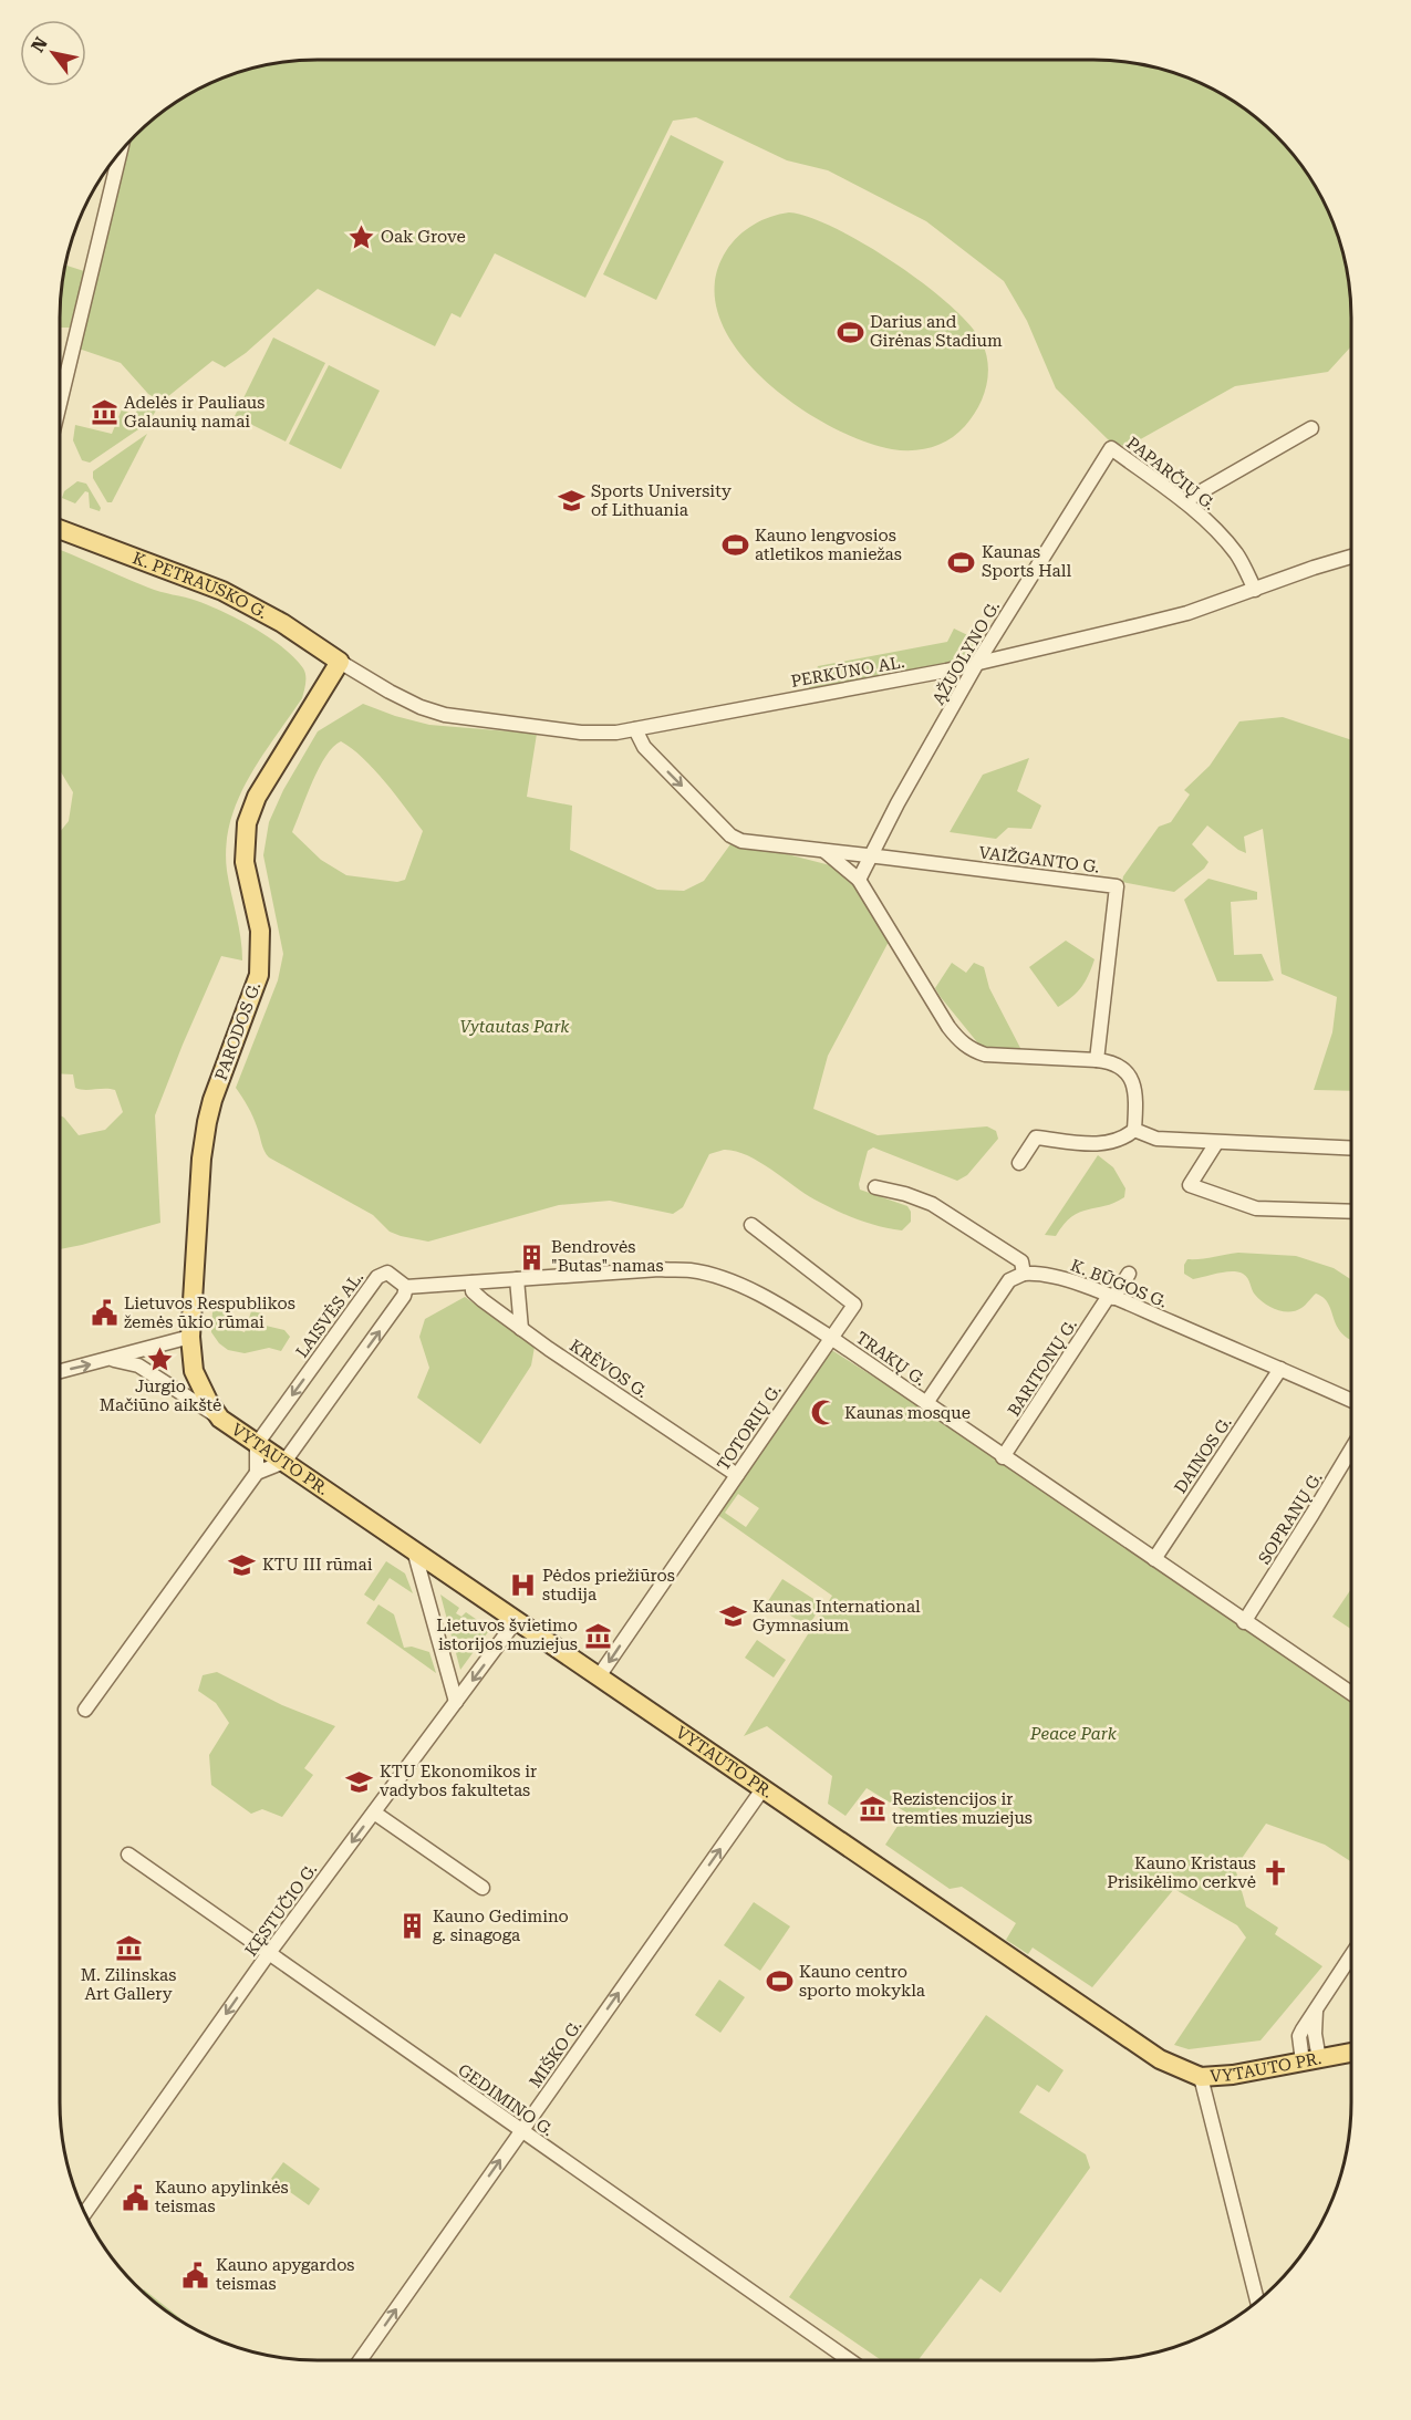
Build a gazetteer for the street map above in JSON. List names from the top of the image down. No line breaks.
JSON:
{"streets":{"main road":["K. PETRAUSKO G.","PARODOS G.","VYTAUTO PR."],"street":["PAPARČIŲ G.","ĄŽUOLYNO G.","PERKŪNO AL.","VAIŽGANTO G.","K. BŪGOS G.","LAISVĖS AL.","TRAKŲ G.","BARITONŲ G.","KRĖVOS G.","TOTORIŲ G.","DAINOS G.","SOPRANŲ G.","KĘSTUČIO G.","MIŠKO G.","GEDIMINO G."]},"crossings":[["PAPARČIŲ G.","ĄŽUOLYNO G."],["PAPARČIŲ G.","PERKŪNO AL."],["K. PETRAUSKO G.","PERKŪNO AL."],["K. PETRAUSKO G.","PARODOS G."],["ĄŽUOLYNO G.","PERKŪNO AL."],["ĄŽUOLYNO G.","VAIŽGANTO G."],["PERKŪNO AL.","VAIŽGANTO G."],["PERKŪNO AL.","PARODOS G."],["PARODOS G.","VYTAUTO PR."],["K. BŪGOS G.","BARITONŲ G."],["K. BŪGOS G.","DAINOS G."],["LAISVĖS AL.","TRAKŲ G."],["LAISVĖS AL.","VYTAUTO PR."],["TRAKŲ G.","BARITONŲ G."],["TRAKŲ G.","KRĖVOS G."],["TRAKŲ G.","TOTORIŲ G."],["TRAKŲ G.","DAINOS G."],["TRAKŲ G.","SOPRANŲ G."],["KRĖVOS G.","TOTORIŲ G."],["TOTORIŲ G.","VYTAUTO PR."],["VYTAUTO PR.","KĘSTUČIO G."],["VYTAUTO PR.","MIŠKO G."],["KĘSTUČIO G.","GEDIMINO G."],["MIŠKO G.","GEDIMINO G."]],"one_way":["TOTORIŲ G.","KĘSTUČIO G.","MIŠKO G."],"parks":["Vytautas Park","Peace Park"],"places":{"place":["Oak Grove","Jurgio Mačiūno aikštė"],"sports":["Darius and Girėnas Stadium","Kauno lengvosios atletikos maniežas","Kaunas Sports Hall","Kauno centro sporto mokykla"],"museum":["Adelės ir Pauliaus Galaunių namai","Lietuvos švietimo istorijos muziejus","Rezistencijos ir tremties muziejus","M. Zilinskas Art Gallery"],"school or university":["Sports University of Lithuania","KTU III rūmai","Kaunas International Gymnasium","KTU Ekonomikos ir vadybos fakultetas"],"building":["Bendrovės \"Butas\" namas","Kauno Gedimino g. sinagoga"],"public building":["Lietuvos Respublikos žemės ūkio rūmai","Kauno apylinkės teismas","Kauno apygardos teismas"],"mosque":["Kaunas mosque"],"hospital":["Pėdos priežiūros studija"],"church":["Kauno Kristaus Prisikėlimo cerkvė"]},"north":"top left"}
